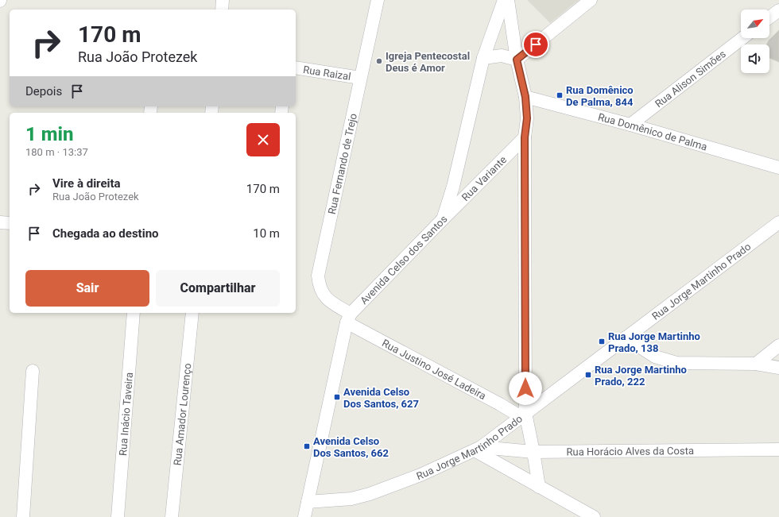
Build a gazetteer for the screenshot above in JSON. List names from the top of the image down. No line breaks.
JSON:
{"streets":{"street":["Rua Raizal","Rua Alison Simões","Rua Domênico de Palma","Rua Fernando de Trejo","Rua Variante","Avenida Celso dos Santos","Rua Jorge Martinho Prado","Rua Justino José Ladeira","Rua Inácio Taveira","Rua Amador Lourenço","Rua Horácio Alves da Costa"]},"crossings":[["Rua Raizal","Rua Fernando de Trejo"],["Rua Alison Simões","Rua Domênico de Palma"],["Rua Fernando de Trejo","Avenida Celso dos Santos"],["Rua Fernando de Trejo","Rua Justino José Ladeira"],["Rua Variante","Avenida Celso dos Santos"],["Avenida Celso dos Santos","Rua Justino José Ladeira"],["Rua Jorge Martinho Prado","Rua Justino José Ladeira"],["Rua Jorge Martinho Prado","Rua Horácio Alves da Costa"]],"places":{"other":["Igreja Pentecostal Deus é Amor"],"transit":["Rua Domênico De Palma, 844","Rua Jorge Martinho Prado, 138","Rua Jorge Martinho Prado, 222","Avenida Celso Dos Santos, 627","Avenida Celso Dos Santos, 662"]},"north":"top right","page":{"turn":["170 m","Rua João Protezek"],"then":"Depois","heading":["1 min","180 m · 13:37"],"list":[{"name":"Vire à direita","note":"Rua João Protezek","value":"170 m"},{"name":"Chegada ao destino","value":"10 m"}],"buttons":["Sair","Compartilhar"]}}
